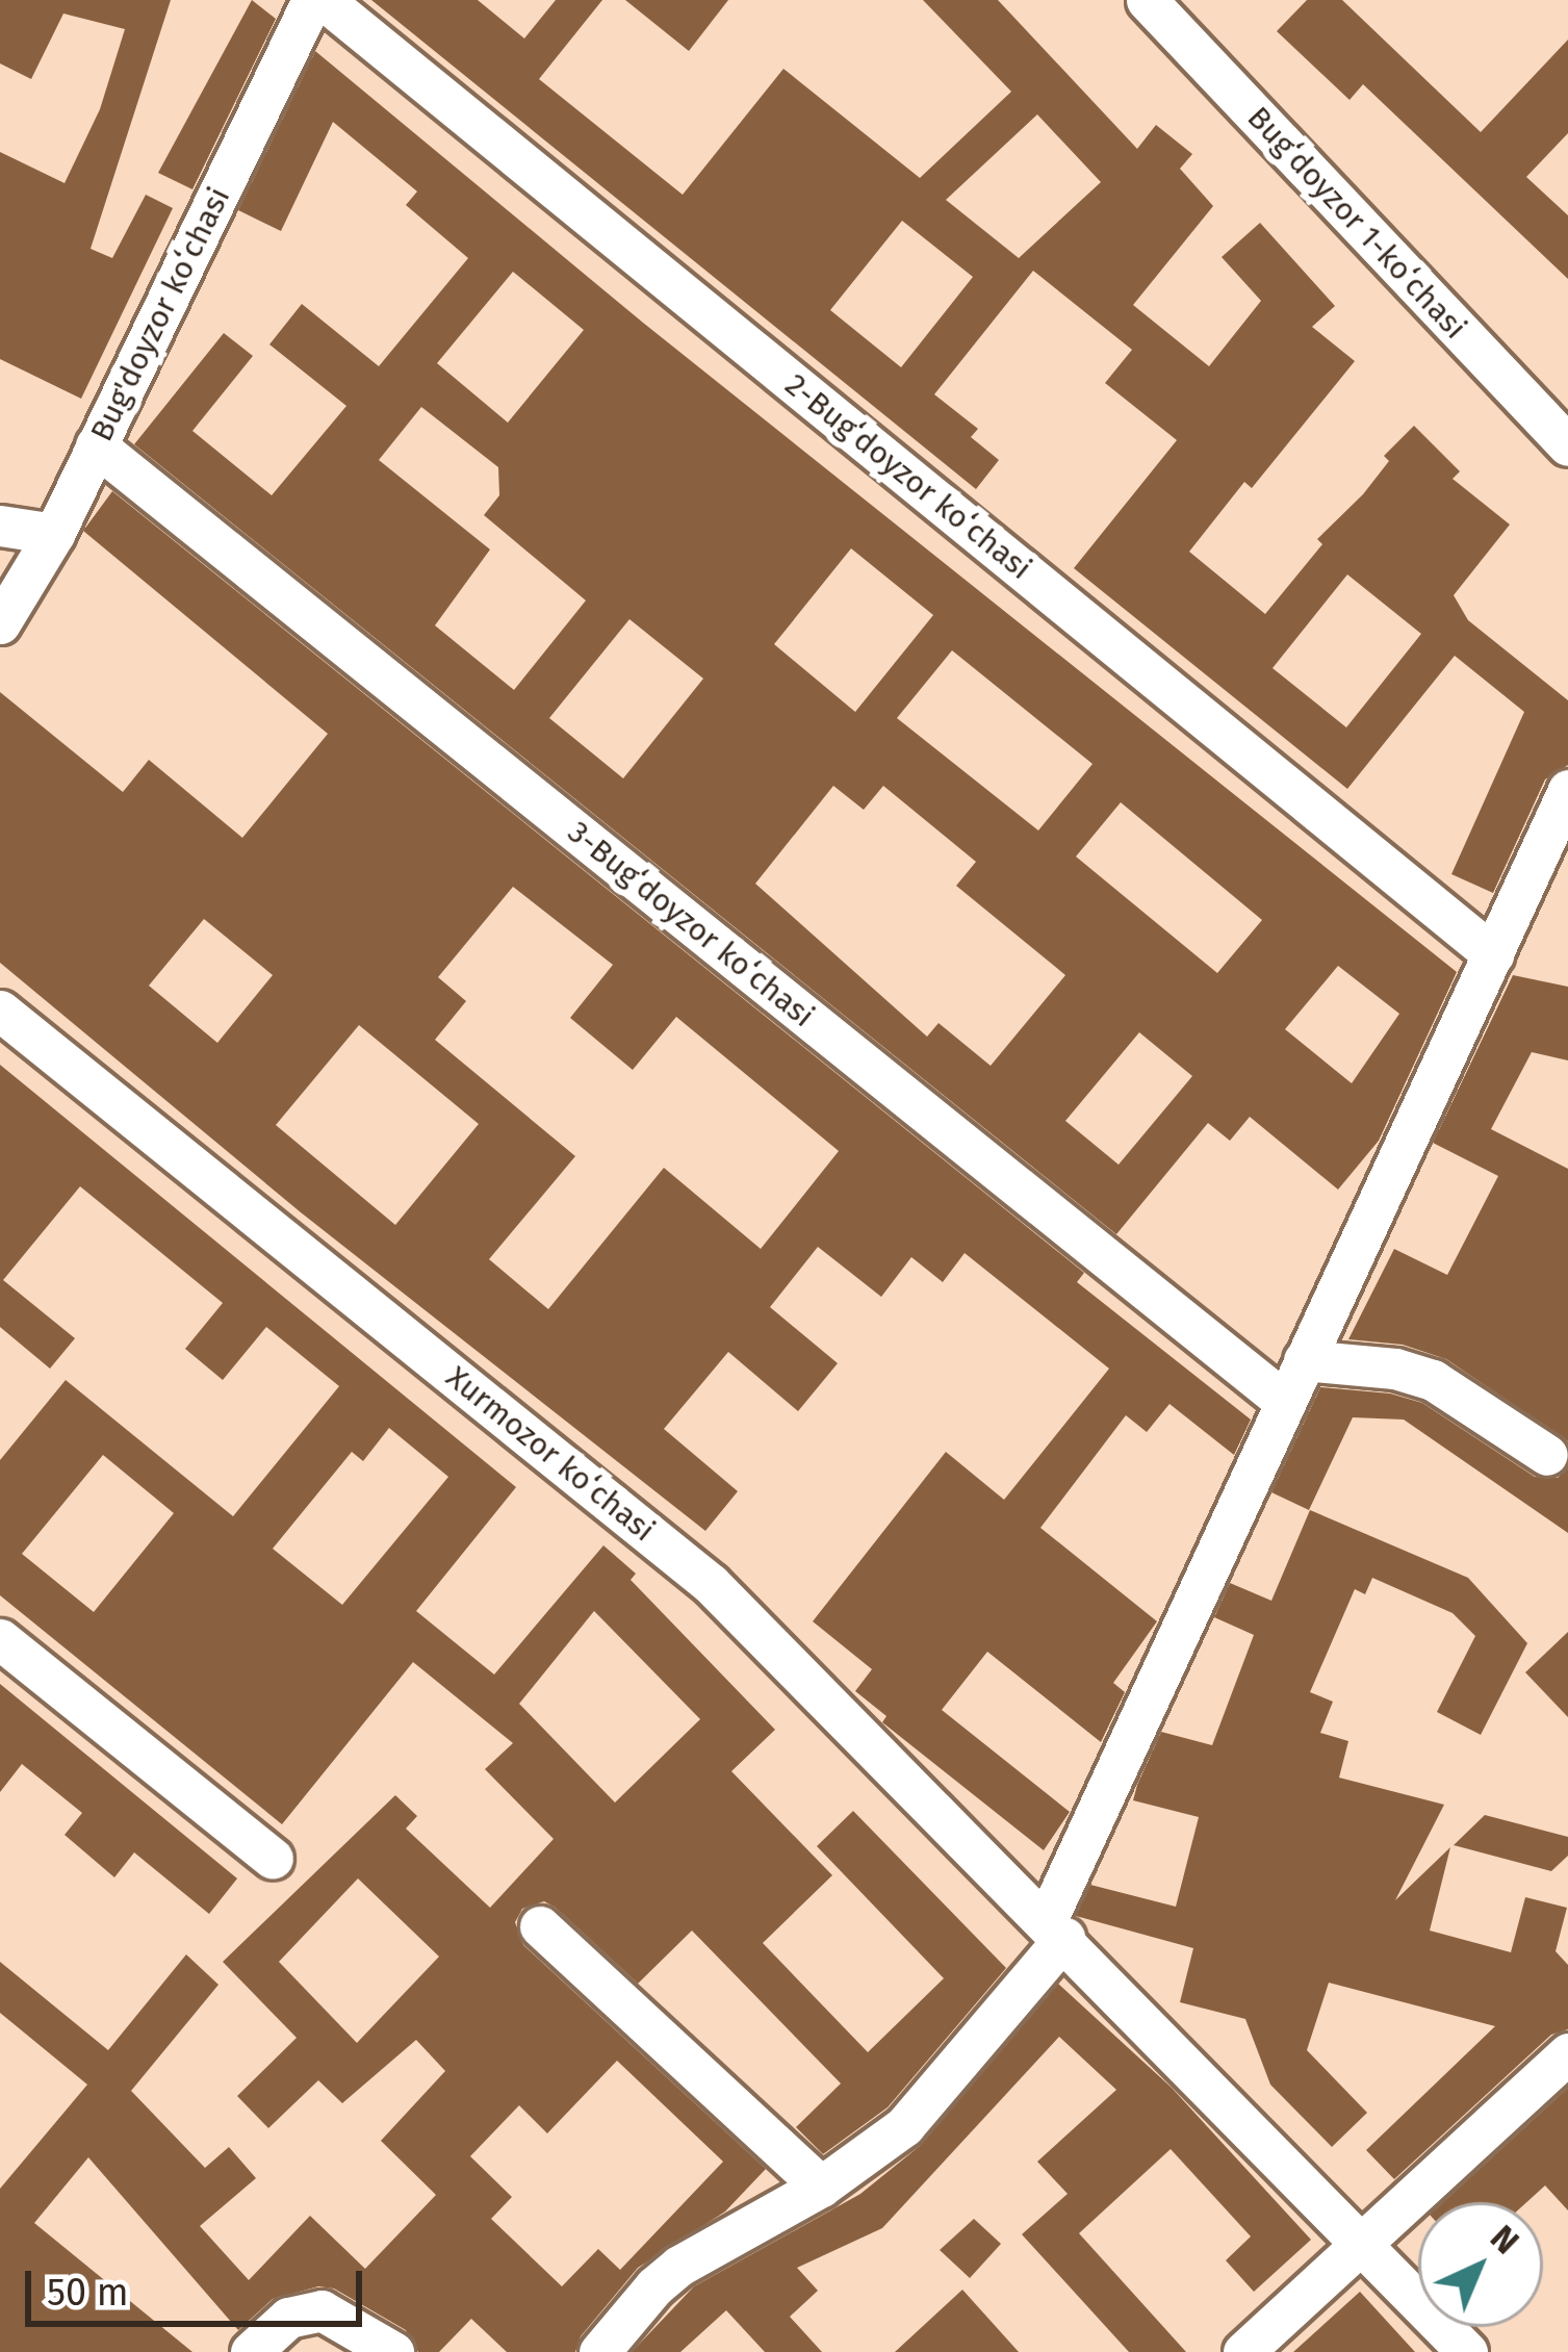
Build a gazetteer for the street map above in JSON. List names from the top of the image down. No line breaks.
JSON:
{"streets":{"street":["Bugʻdoyzor 1-koʻchasi","Bug'doyzor koʻchasi","2-Bugʻdoyzor koʻchasi","3-Bugʻdoyzor koʻchasi","Xurmozor koʻchasi"]},"crossings":[["Bug'doyzor koʻchasi","3-Bugʻdoyzor koʻchasi"]],"scale_bar":"50 m","north":"top right"}
